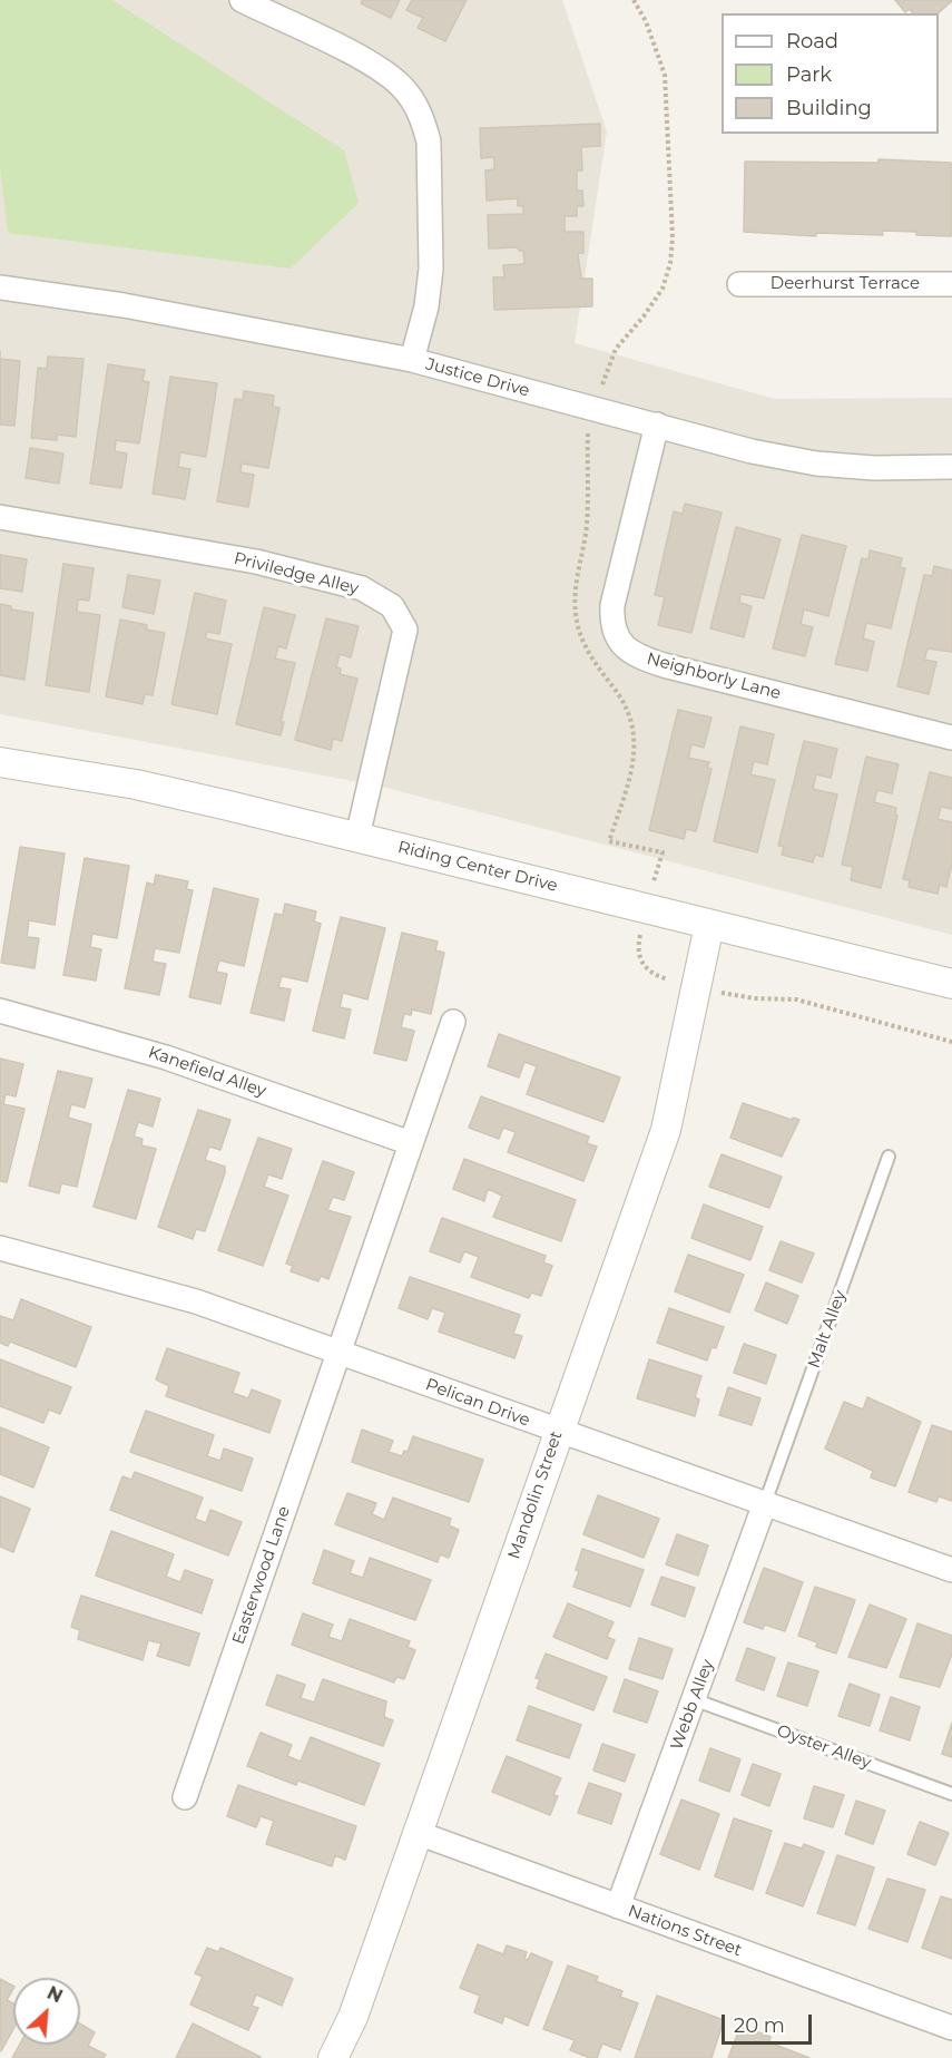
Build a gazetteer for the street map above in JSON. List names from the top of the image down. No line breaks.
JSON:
{"streets":{"street":["Deerhurst Terrace","Justice Drive","Priviledge Alley","Neighborly Lane","Riding Center Drive","Kanefield Alley","Pelican Drive","Mandolin Street","Easterwood Lane","Webb Alley","Nations Street"],"lane":["Malt Alley","Oyster Alley"]},"crossings":[["Justice Drive","Neighborly Lane"],["Priviledge Alley","Riding Center Drive"],["Riding Center Drive","Mandolin Street"],["Malt Alley","Pelican Drive"],["Malt Alley","Webb Alley"],["Pelican Drive","Mandolin Street"],["Pelican Drive","Easterwood Lane"],["Pelican Drive","Webb Alley"],["Mandolin Street","Nations Street"],["Webb Alley","Oyster Alley"],["Webb Alley","Nations Street"]],"legend":["Road","Park","Building"],"scale_bar":"20 m","north":"top right"}
